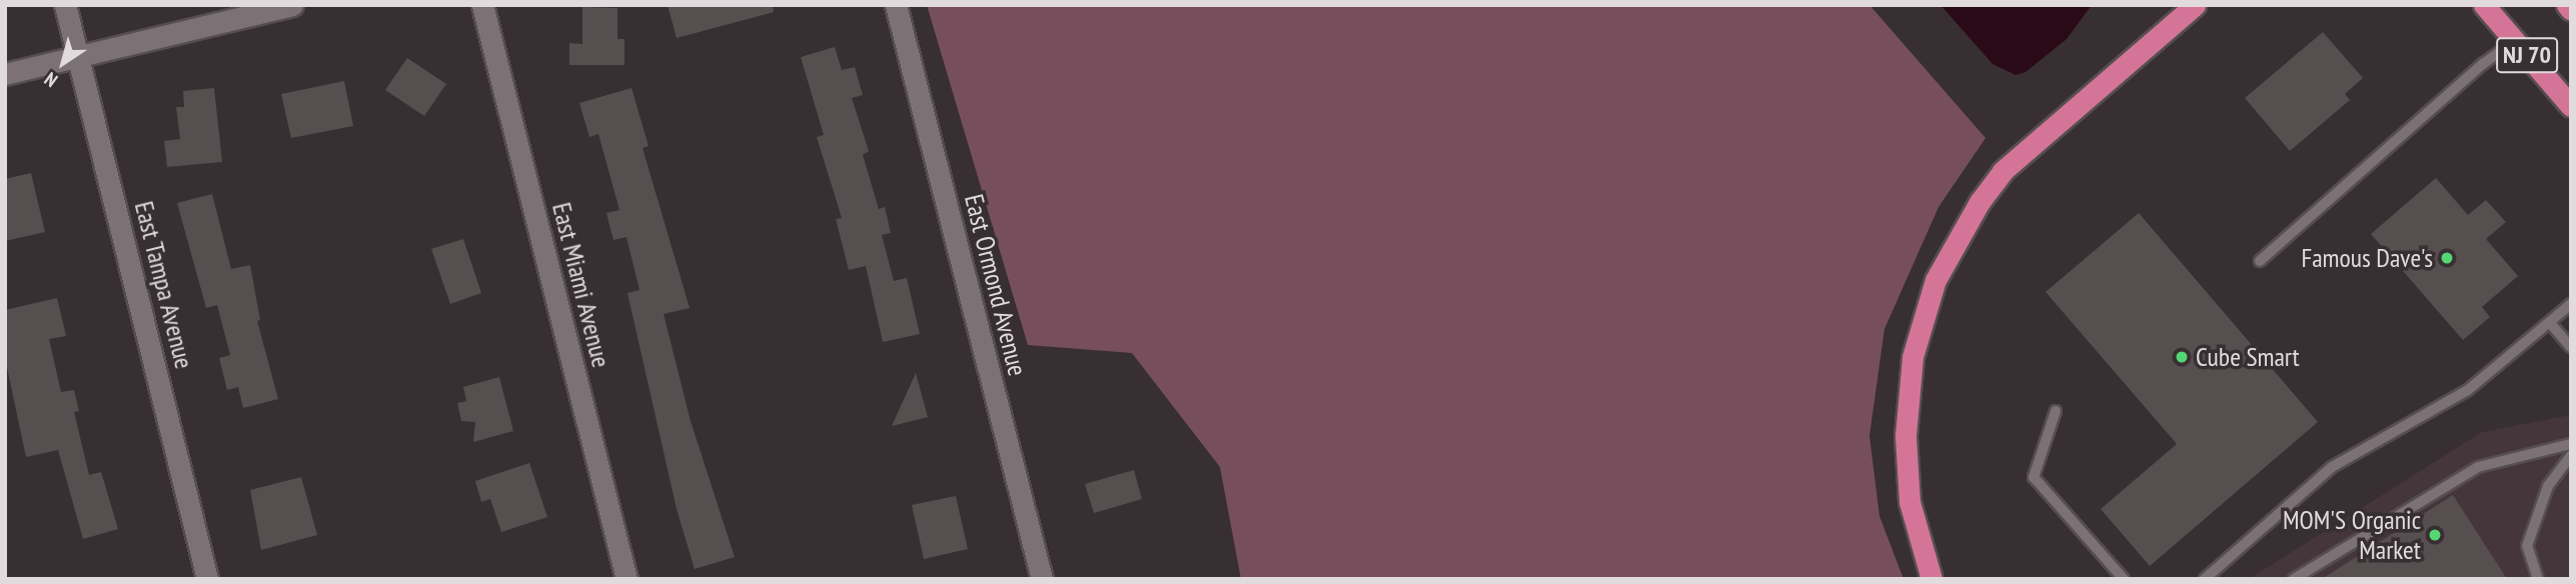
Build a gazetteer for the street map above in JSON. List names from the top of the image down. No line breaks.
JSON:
{"streets":{"highway":["NJ 70"],"street":["East Tampa Avenue","East Miami Avenue","East Ormond Avenue"]},"places":["Famous Dave's","Cube Smart","MOM'S Organic Market"],"north":"bottom left"}
